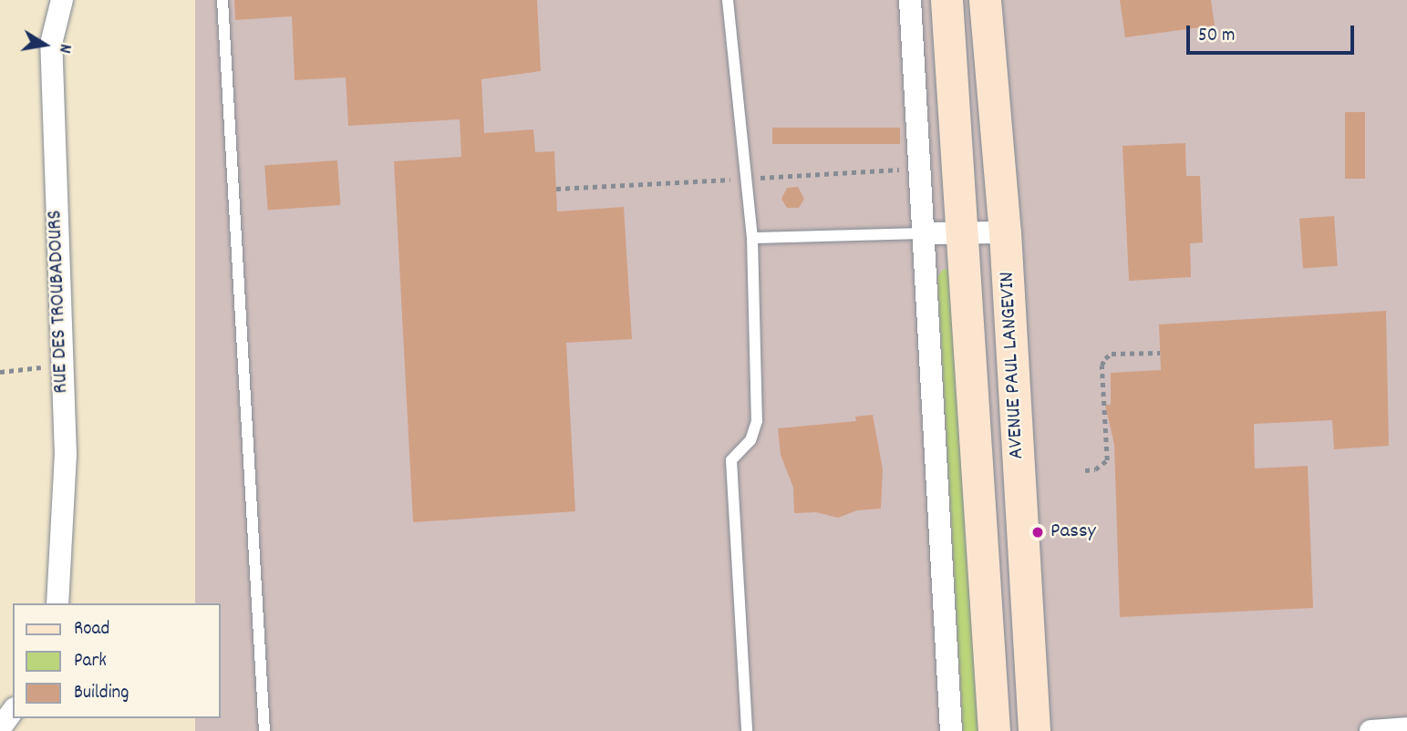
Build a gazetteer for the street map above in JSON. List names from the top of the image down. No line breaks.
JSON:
{"streets":{"main road":["AVENUE PAUL LANGEVIN"],"street":["RUE DES TROUBADOURS"]},"places":["Passy"],"legend":["Road","Park","Building"],"scale_bar":"50 m","north":"right"}
